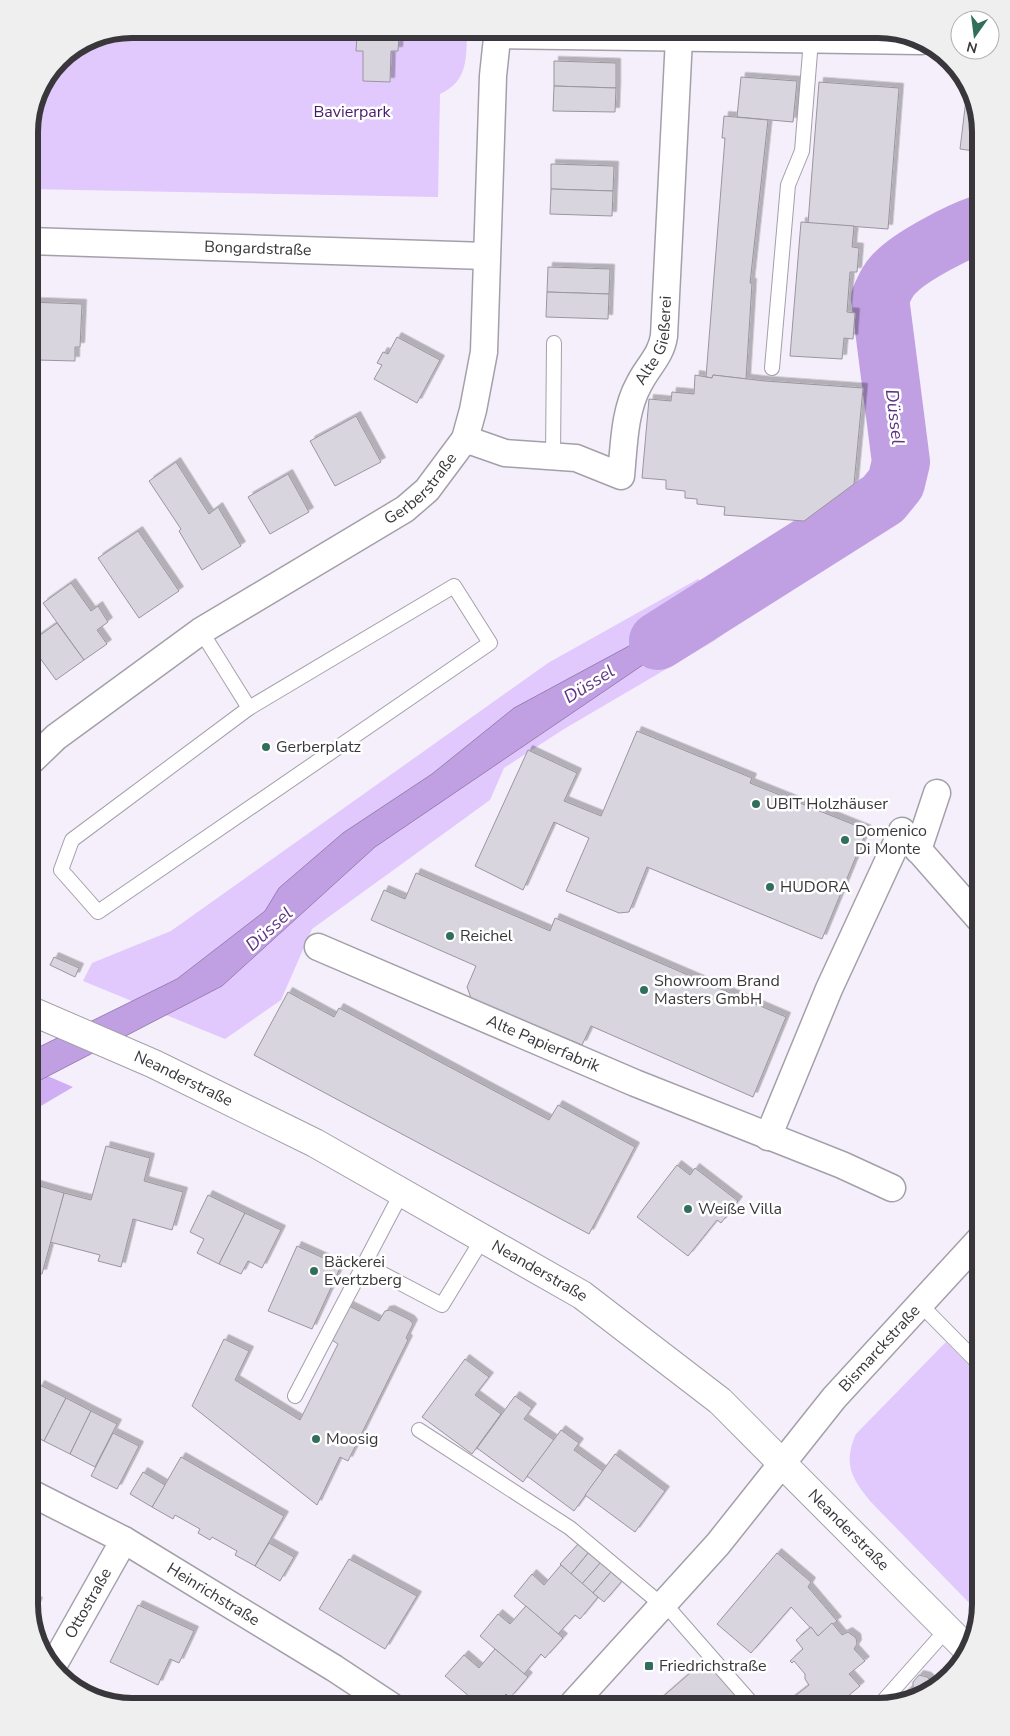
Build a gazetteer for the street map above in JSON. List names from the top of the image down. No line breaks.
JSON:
{"streets":{"main road":["Neanderstraße"],"street":["Bongardstraße","Alte Gießerei","Gerberstraße","Alte Papierfabrik","Bismarckstraße","Heinrichstraße","Ottostraße"]},"crossings":[["Bongardstraße","Gerberstraße"],["Alte Gießerei","Gerberstraße"],["Neanderstraße","Bismarckstraße"],["Heinrichstraße","Ottostraße"]],"water":["Düssel"],"parks":["Bavierpark"],"places":{"other":["Gerberplatz","UBIT Holzhäuser","Domenico Di Monte","HUDORA","Reichel","Showroom Brand Masters GmbH","Weiße Villa","Bäckerei Evertzberg","Moosig"],"transit":["Friedrichstraße"]},"north":"bottom"}
